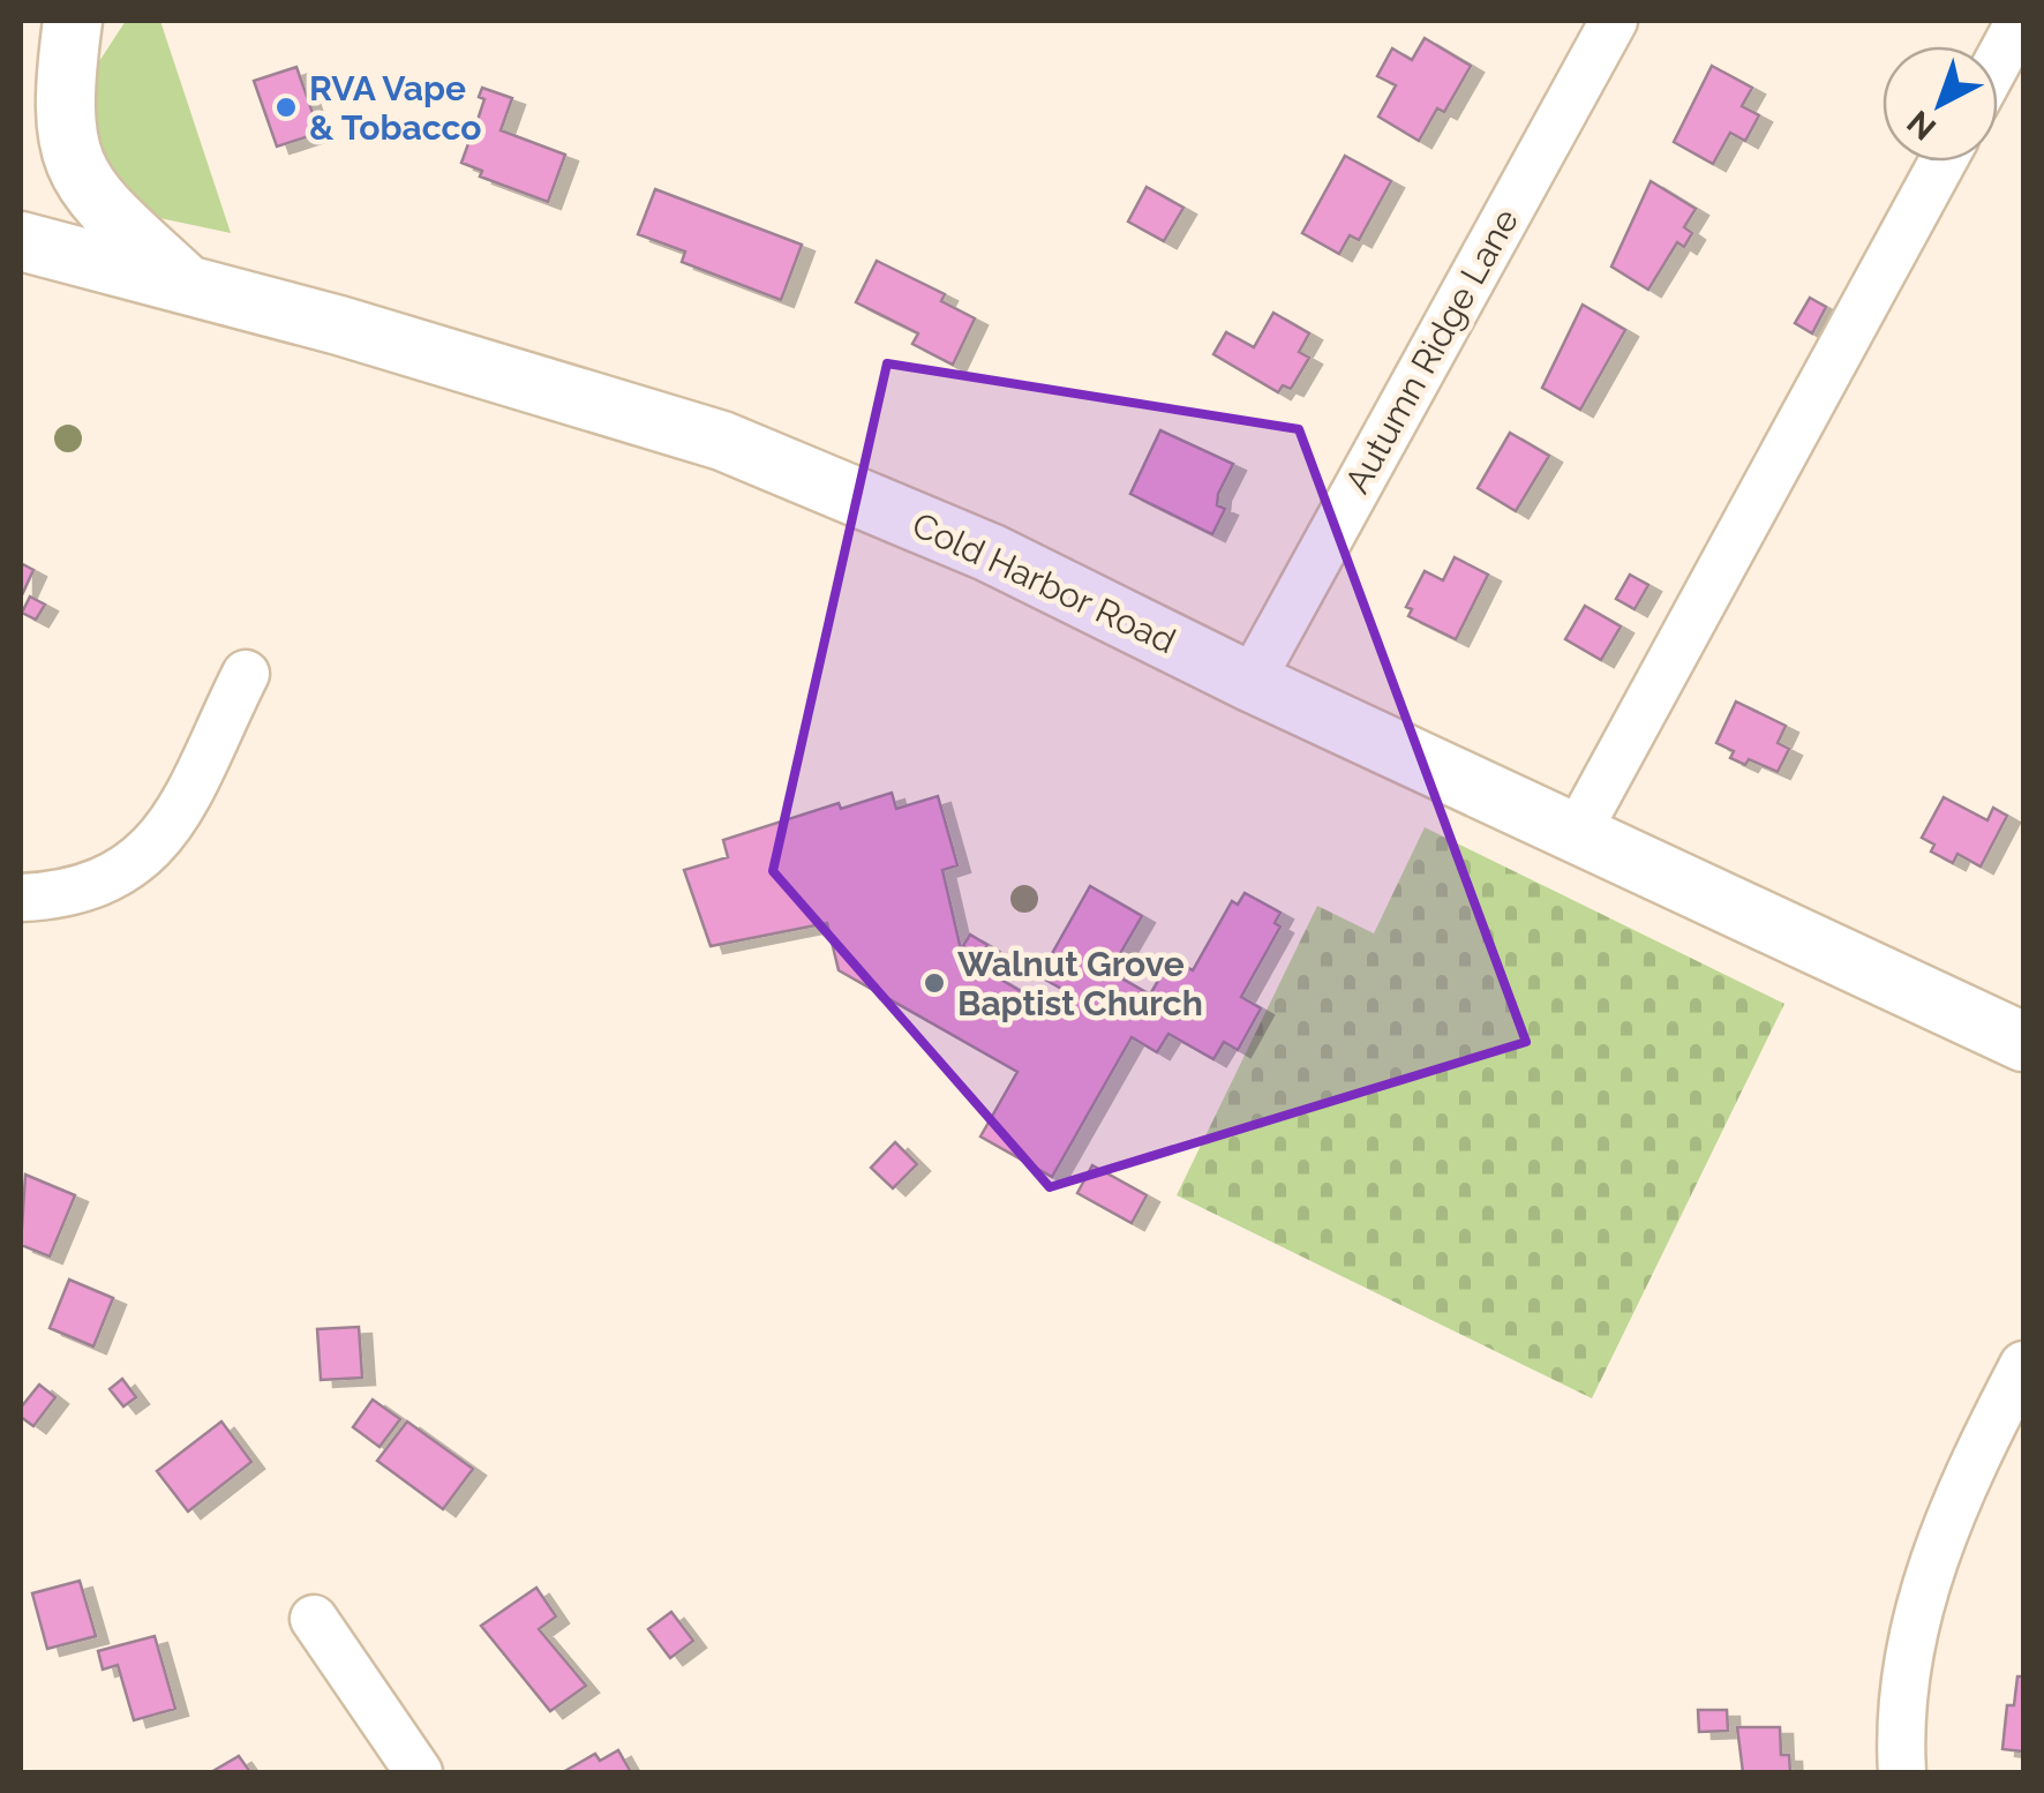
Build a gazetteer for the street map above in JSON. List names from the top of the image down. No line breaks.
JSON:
{"streets":{"main road":["Cold Harbor Road"],"street":["Autumn Ridge Lane"]},"crossings":[["Autumn Ridge Lane","Cold Harbor Road"]],"places":["RVA Vape & Tobacco","Walnut Grove Baptist Church"],"north":"bottom left"}
